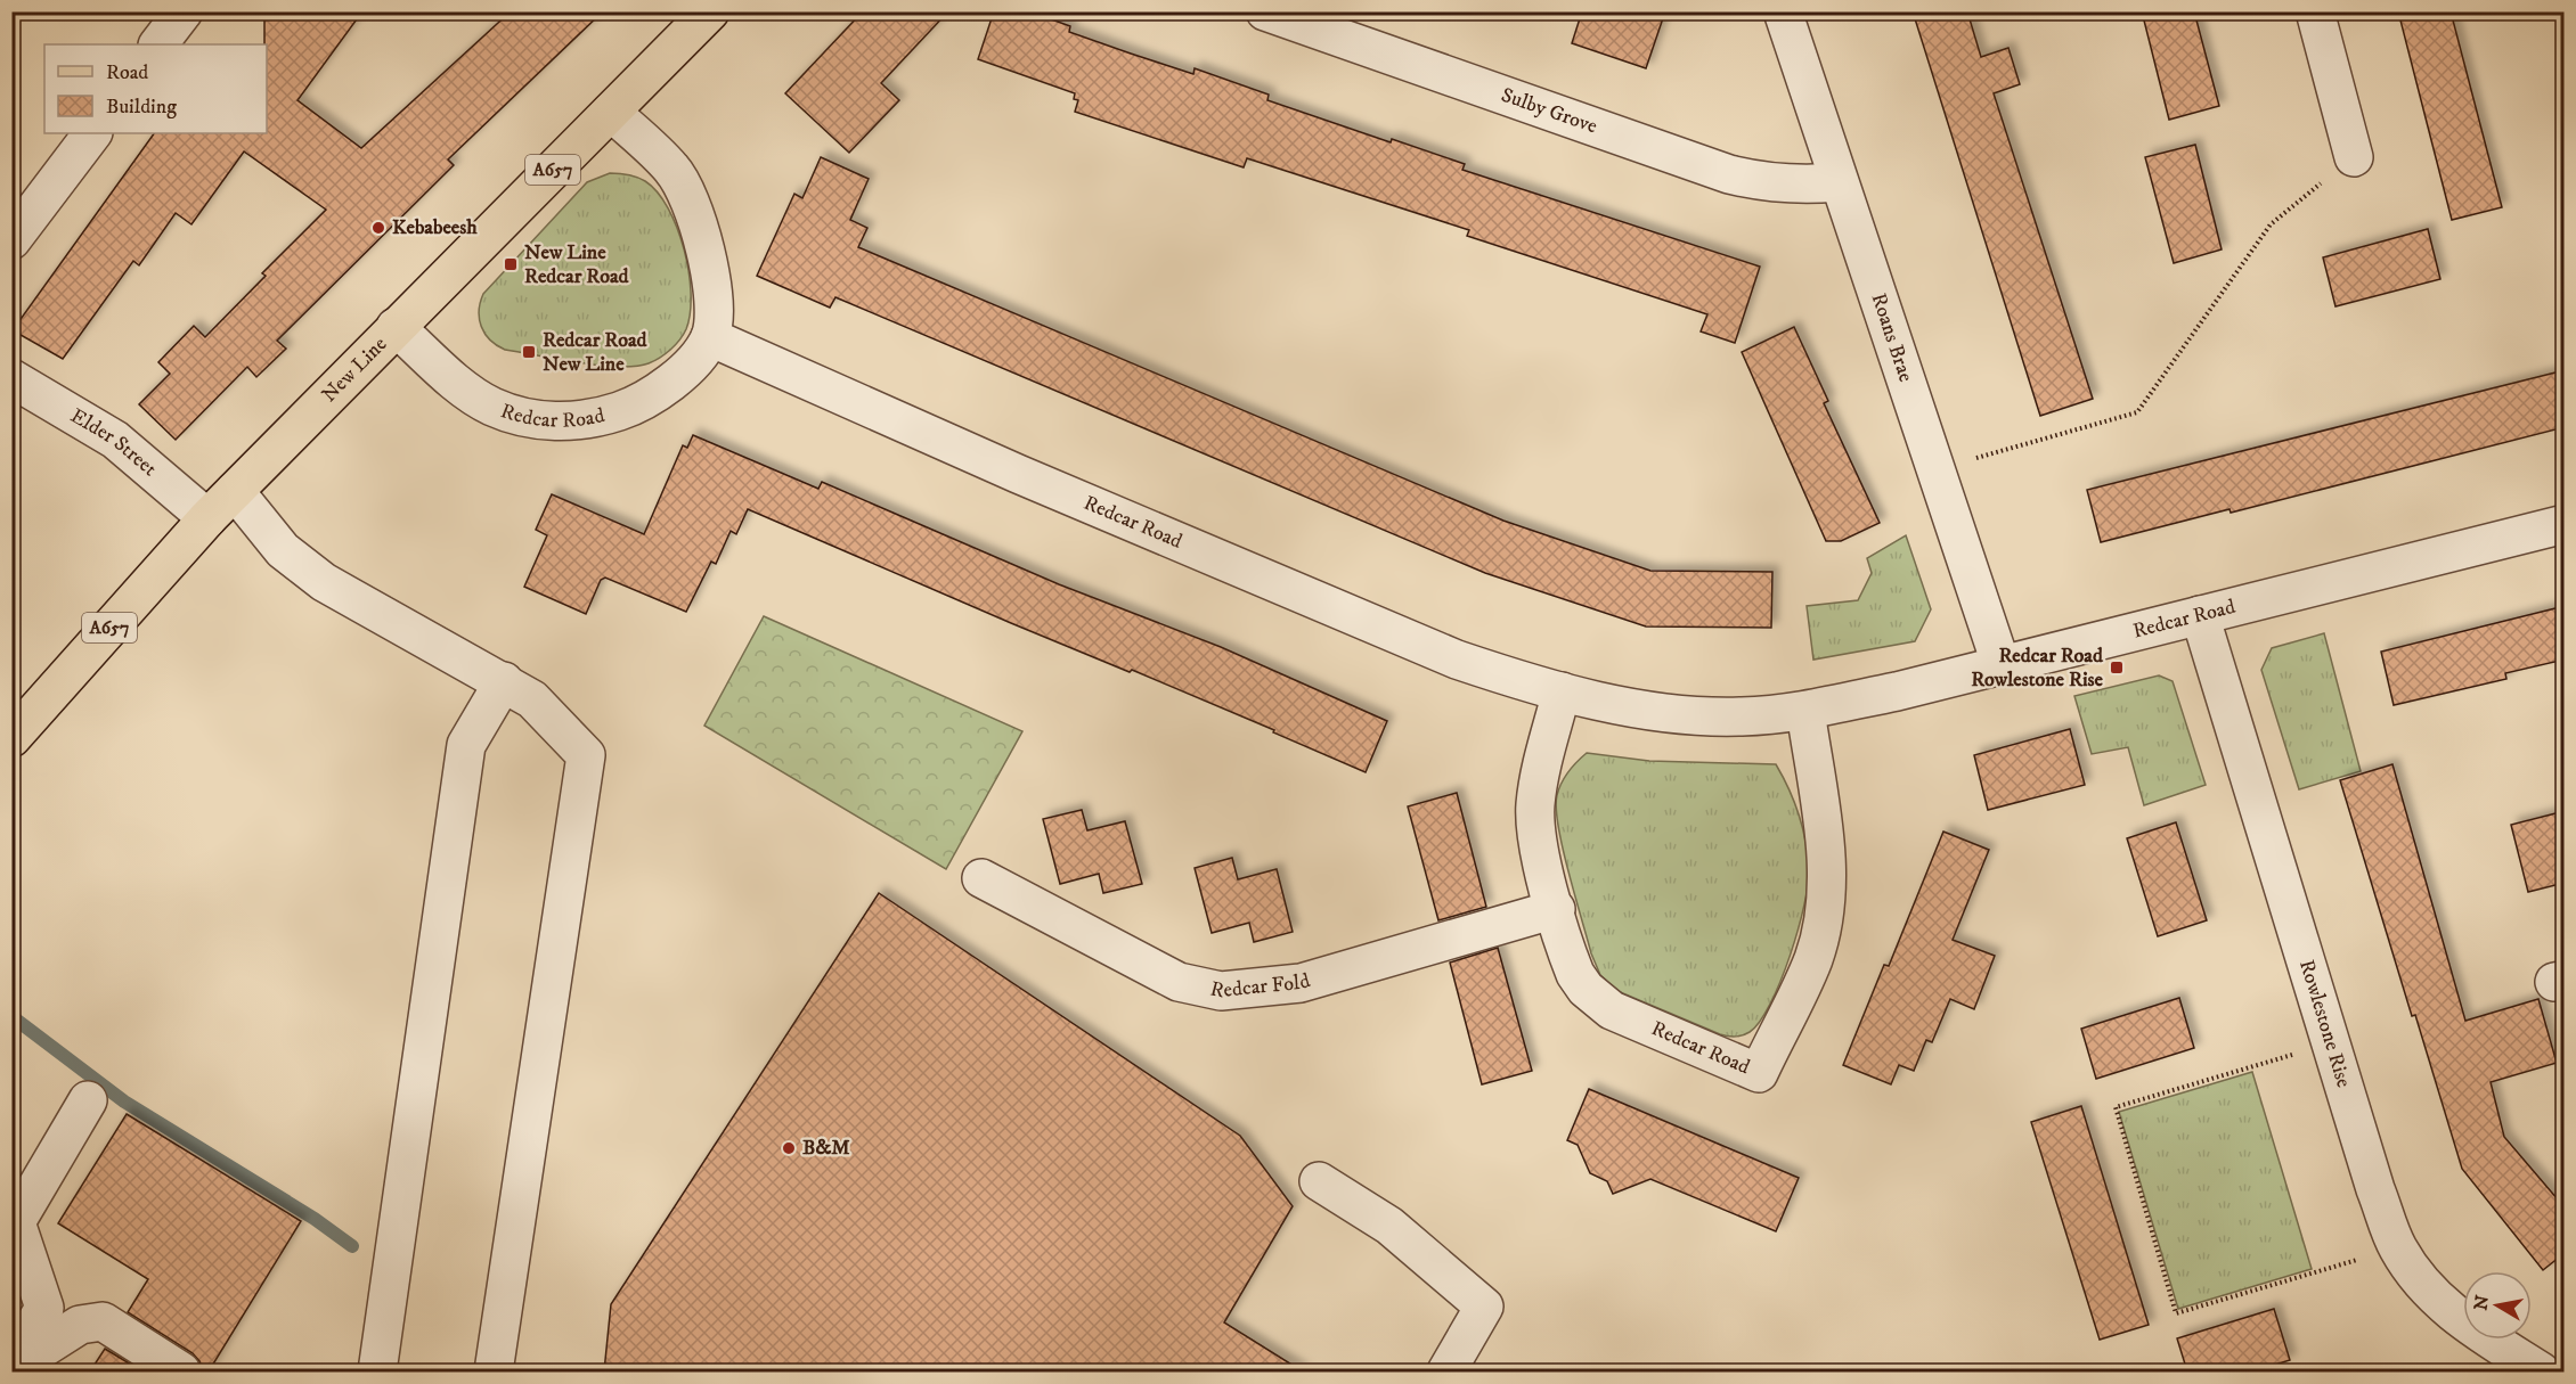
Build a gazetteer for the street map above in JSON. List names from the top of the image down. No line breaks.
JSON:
{"streets":{"main road":["A657","New Line"],"street":["Sulby Grove","Roans Brae","Redcar Road","Elder Street","Redcar Fold","Rowlestone Rise"]},"crossings":[["Sulby Grove","Roans Brae"],["Roans Brae","Redcar Road"],["New Line","Redcar Road"],["New Line","Elder Street"],["Redcar Road","Redcar Fold"],["Redcar Road","Rowlestone Rise"]],"places":{"other":["Kebabeesh","B&M"],"transit":["New Line Redcar Road","Redcar Road New Line","Redcar Road Rowlestone Rise"]},"legend":["Road","Building"],"north":"left"}
